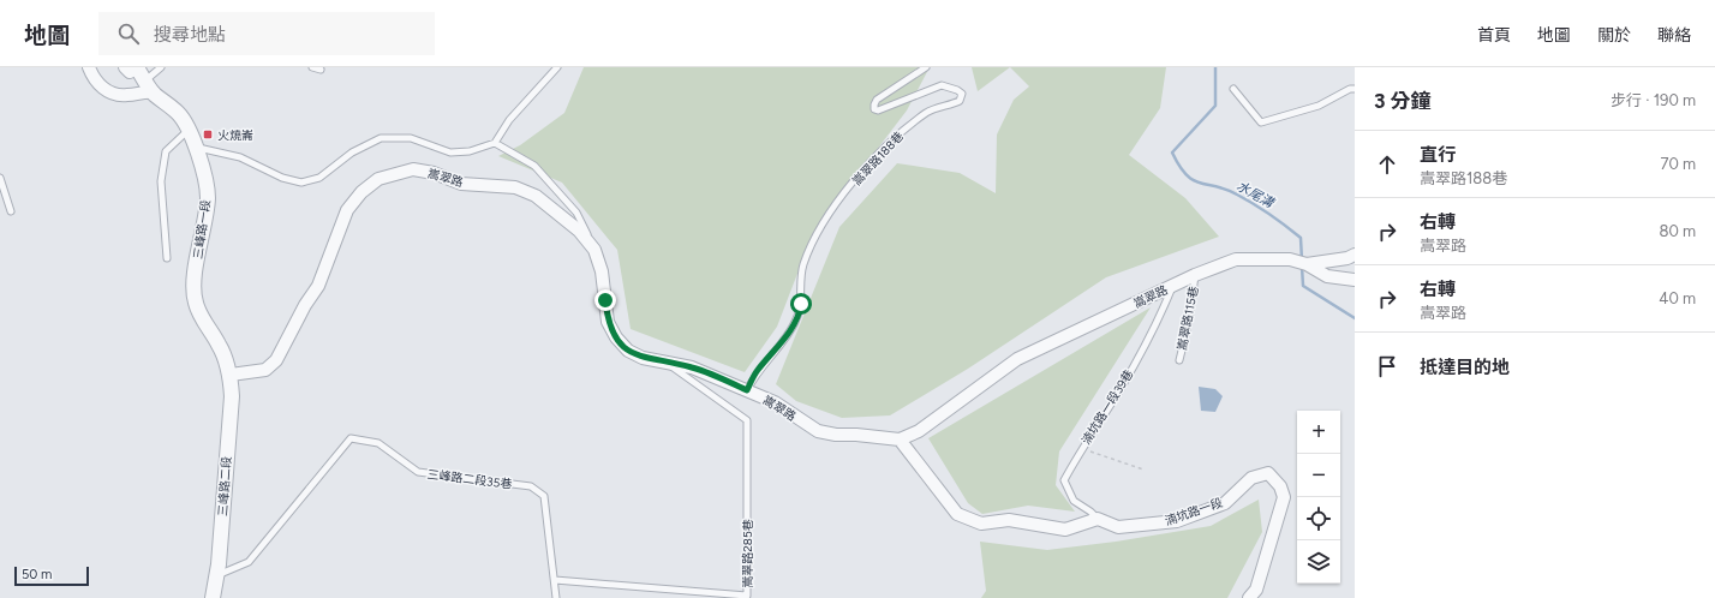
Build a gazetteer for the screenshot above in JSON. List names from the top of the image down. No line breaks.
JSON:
{"streets":{"street":["嵩翠路","三峰路一段","三峰路二段","湳坑路一段"],"lane":["嵩翠路188巷","嵩翠路115巷","湳坑路一段39巷","三峰路二段35巷","嵩翠路285巷"]},"crossings":[["嵩翠路188巷","嵩翠路"],["嵩翠路","三峰路一段"],["嵩翠路","嵩翠路115巷"],["嵩翠路","湳坑路一段39巷"],["嵩翠路","三峰路二段"],["嵩翠路","嵩翠路285巷"],["三峰路一段","三峰路二段"],["湳坑路一段39巷","湳坑路一段"],["三峰路二段35巷","三峰路二段"],["三峰路二段35巷","嵩翠路285巷"]],"water":["水尾溝"],"places":{"transit":["火燒崙"]},"scale_bar":"50 m","page":{"header":"地圖","search":"搜尋地點","nav":["首頁","地圖","關於","聯絡"],"heading":["3 分鐘","步行 · 190 m"],"list":[["直行","嵩翠路188巷","70 m"],["右轉","嵩翠路","80 m"],["右轉","嵩翠路","40 m"],"抵達目的地"],"map_buttons":["+","−"],"scale":"50 m"}}
